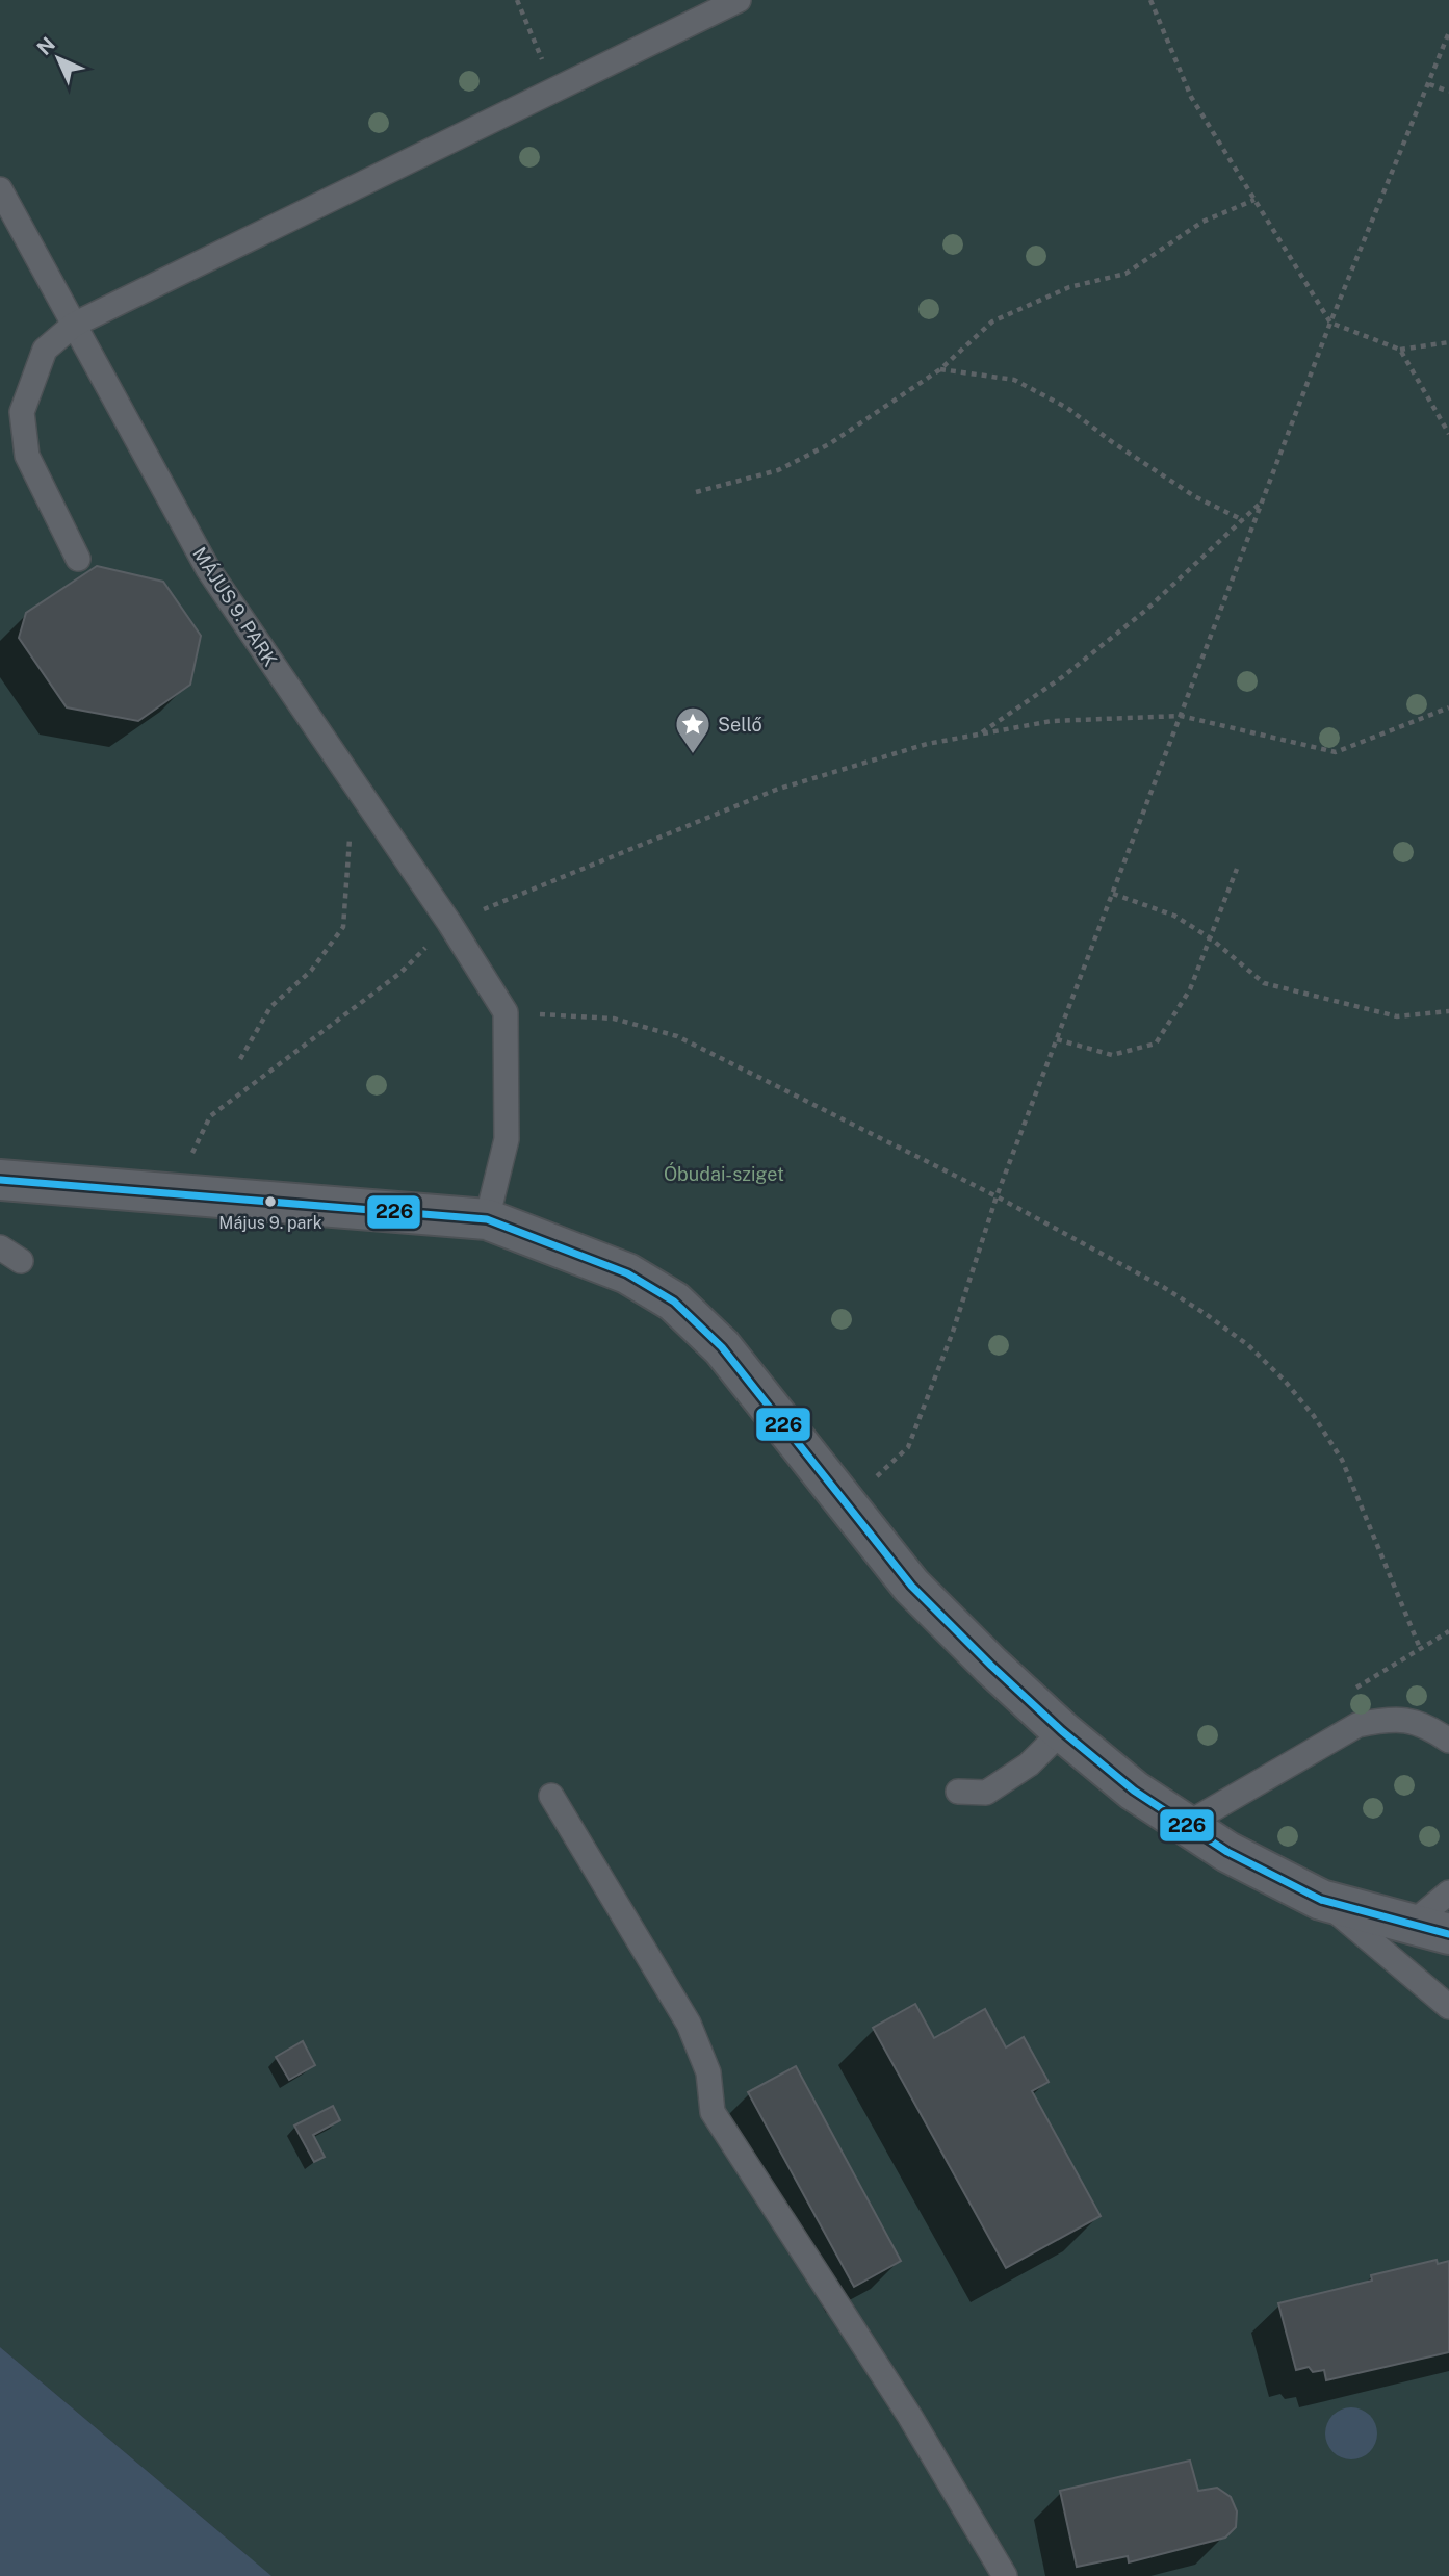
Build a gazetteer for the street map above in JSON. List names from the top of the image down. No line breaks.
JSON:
{"streets":{"lane":["MÁJUS 9. PARK"]},"parks":["Óbudai-sziget"],"places":{"place":["Sellő"],"other":["Május 9. park"]},"lines":["transit line 226"],"north":"top left"}
